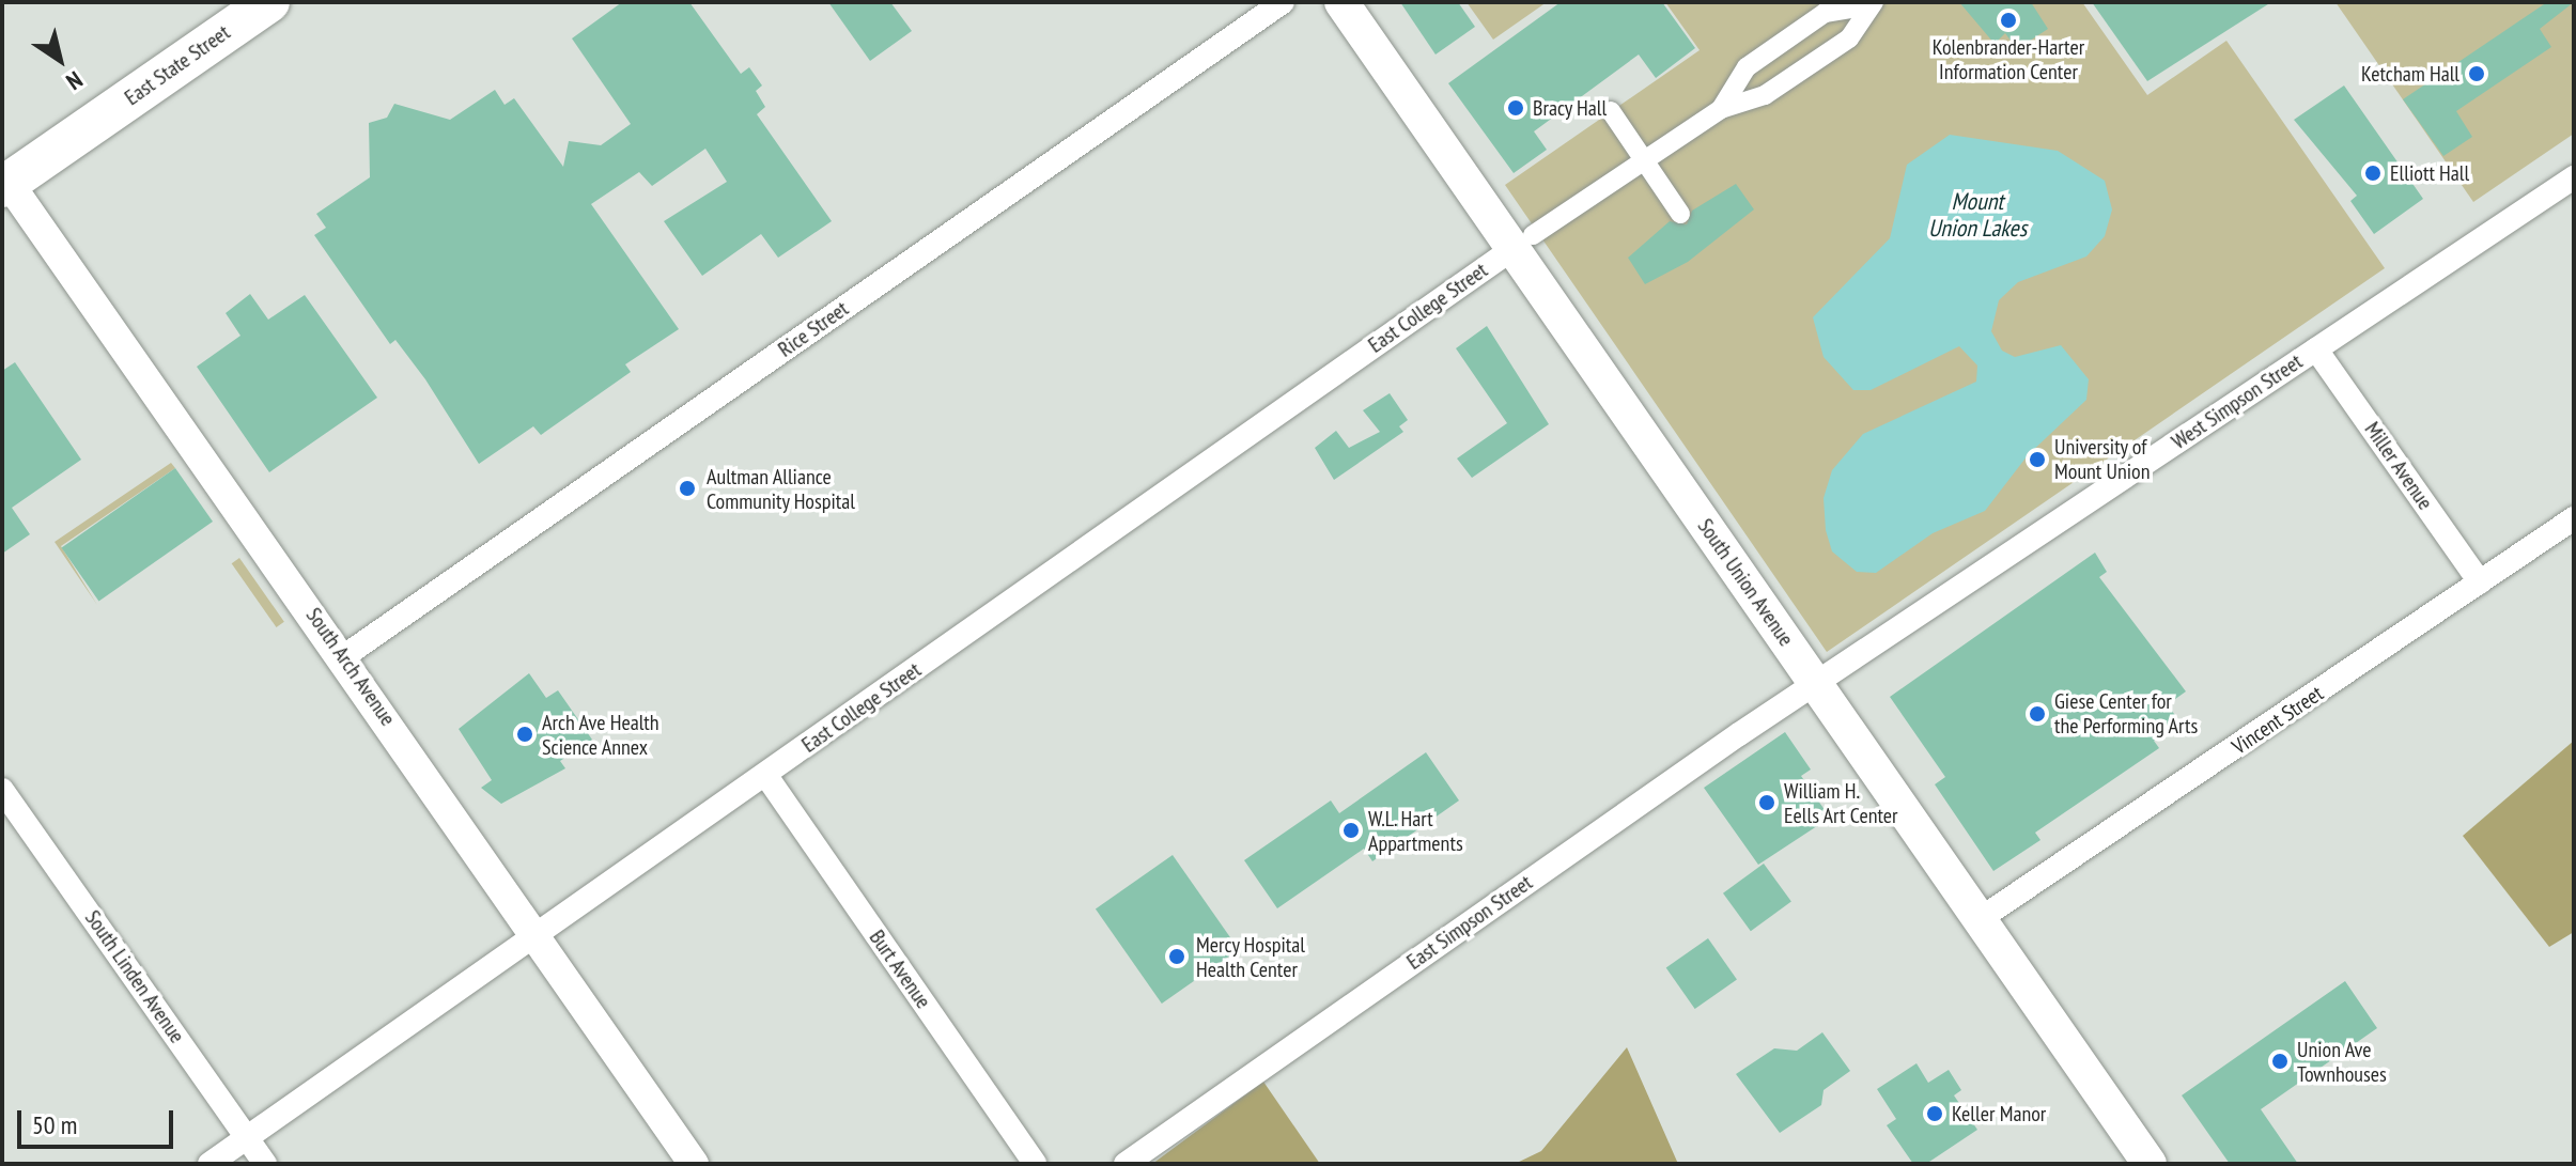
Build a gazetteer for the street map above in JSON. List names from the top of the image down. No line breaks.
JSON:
{"streets":{"highway":["East State Street"],"main road":["South Union Avenue"],"street":["East College Street","Rice Street","West Simpson Street","Miller Avenue","South Arch Avenue","Vincent Street","East Simpson Street","Burt Avenue","South Linden Avenue"]},"crossings":[["East State Street","South Arch Avenue"],["East College Street","South Union Avenue"],["East College Street","South Arch Avenue"],["East College Street","Burt Avenue"],["East College Street","South Linden Avenue"],["Rice Street","South Arch Avenue"],["West Simpson Street","Miller Avenue"],["West Simpson Street","South Union Avenue"],["West Simpson Street","East Simpson Street"],["Miller Avenue","Vincent Street"],["South Union Avenue","Vincent Street"],["South Union Avenue","East Simpson Street"]],"water":["Mount Union Lakes"],"places":["Kolenbrander-Harter Information Center","Ketcham Hall","Bracy Hall","Elliott Hall","University of Mount Union","Aultman Alliance Community Hospital","Giese Center for the Performing Arts","Arch Ave Health Science Annex","William H. Eells Art Center","W.L. Hart Appartments","Mercy Hospital Health Center","Union Ave Townhouses","Keller Manor"],"scale_bar":"50 m","north":"bottom right"}
